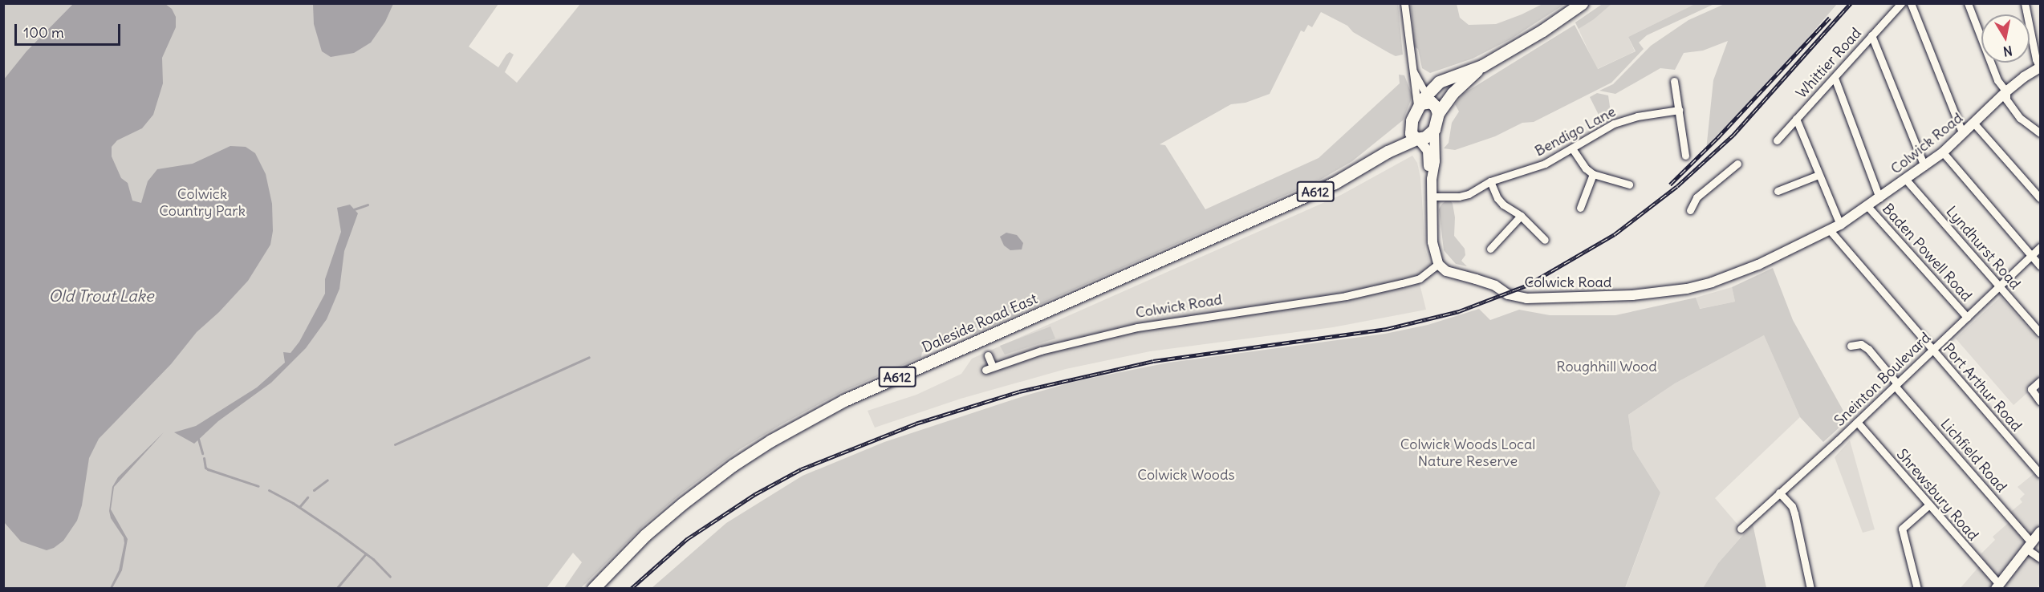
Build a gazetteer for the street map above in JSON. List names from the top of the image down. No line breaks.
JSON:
{"streets":{"main road":["A612","Daleside Road East"],"street":["Whittier Road","Bendigo Lane","Colwick Road","Lyndhurst Road","Baden Powell Road","Sneinton Boulevard","Port Arthur Road","Lichfield Road","Shrewsbury Road"]},"crossings":[["Colwick Road","Lyndhurst Road"],["Colwick Road","Baden Powell Road"],["Colwick Road","Port Arthur Road"],["Lyndhurst Road","Sneinton Boulevard"],["Baden Powell Road","Sneinton Boulevard"],["Sneinton Boulevard","Port Arthur Road"],["Sneinton Boulevard","Lichfield Road"],["Sneinton Boulevard","Shrewsbury Road"]],"water":["Old Trout Lake"],"parks":["Colwick Country Park","Roughhill Wood","Colwick Woods Local Nature Reserve","Colwick Woods"],"scale_bar":"100 m","north":"bottom"}
